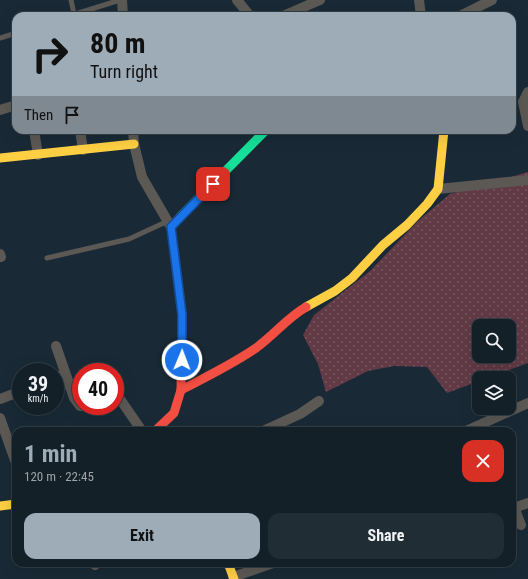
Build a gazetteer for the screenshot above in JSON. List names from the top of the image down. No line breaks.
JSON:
{"page":{"turn":["80 m","Turn right"],"then":"Then","speed":"39 km/h","limit":"40","heading":["1 min","120 m · 22:45"],"buttons":["Exit","Share"]}}
